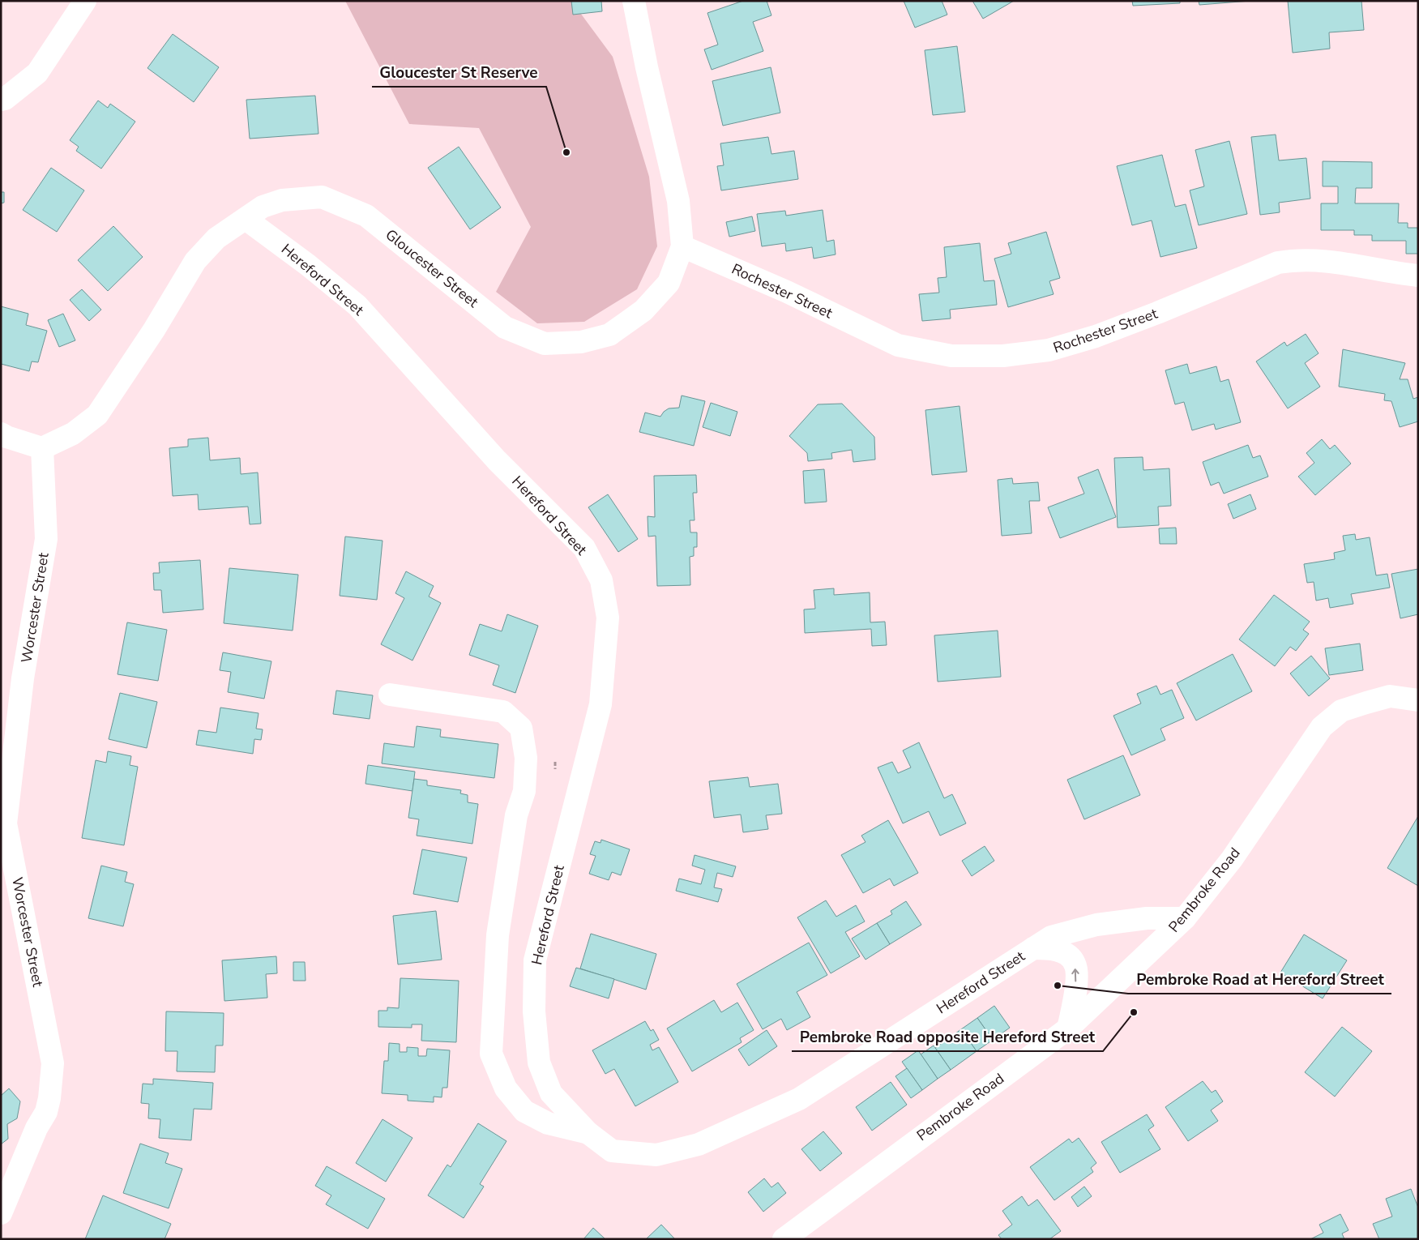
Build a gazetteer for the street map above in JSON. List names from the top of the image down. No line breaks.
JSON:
{"streets":{"street":["Gloucester Street","Hereford Street","Rochester Street","Worcester Street","Pembroke Road"]},"crossings":[["Gloucester Street","Hereford Street"],["Gloucester Street","Rochester Street"],["Gloucester Street","Worcester Street"],["Hereford Street","Pembroke Road"]],"places":["Gloucester St Reserve","Pembroke Road at Hereford Street","Pembroke Road opposite Hereford Street"]}
